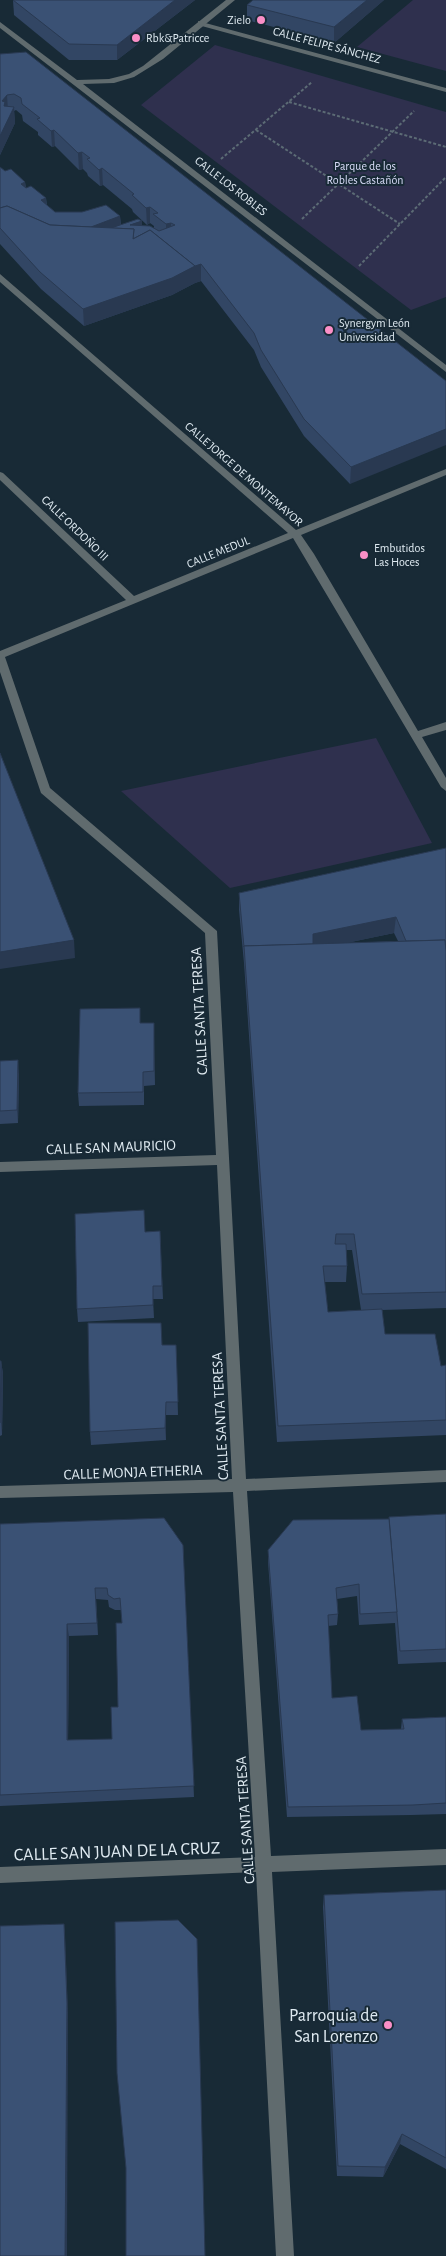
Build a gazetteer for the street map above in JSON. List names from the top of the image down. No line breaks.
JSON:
{"streets":{"street":["CALLE FELIPE SÁNCHEZ","CALLE LOS ROBLES","CALLE JORGE DE MONTEMAYOR","CALLE ORDOÑO III","CALLE MEDUL","CALLE SANTA TERESA","CALLE SAN MAURICIO","CALLE MONJA ETHERIA","CALLE SAN JUAN DE LA CRUZ"]},"crossings":[["CALLE JORGE DE MONTEMAYOR","CALLE MEDUL"],["CALLE ORDOÑO III","CALLE MEDUL"],["CALLE MEDUL","CALLE SANTA TERESA"],["CALLE SANTA TERESA","CALLE SAN MAURICIO"],["CALLE SANTA TERESA","CALLE MONJA ETHERIA"],["CALLE SANTA TERESA","CALLE SAN JUAN DE LA CRUZ"]],"parks":["Parque de los Robles Castañón"],"places":["Zielo","Rbk&Patricce","Synergym León Universidad","Embutidos Las Hoces","Parroquia de San Lorenzo"]}
